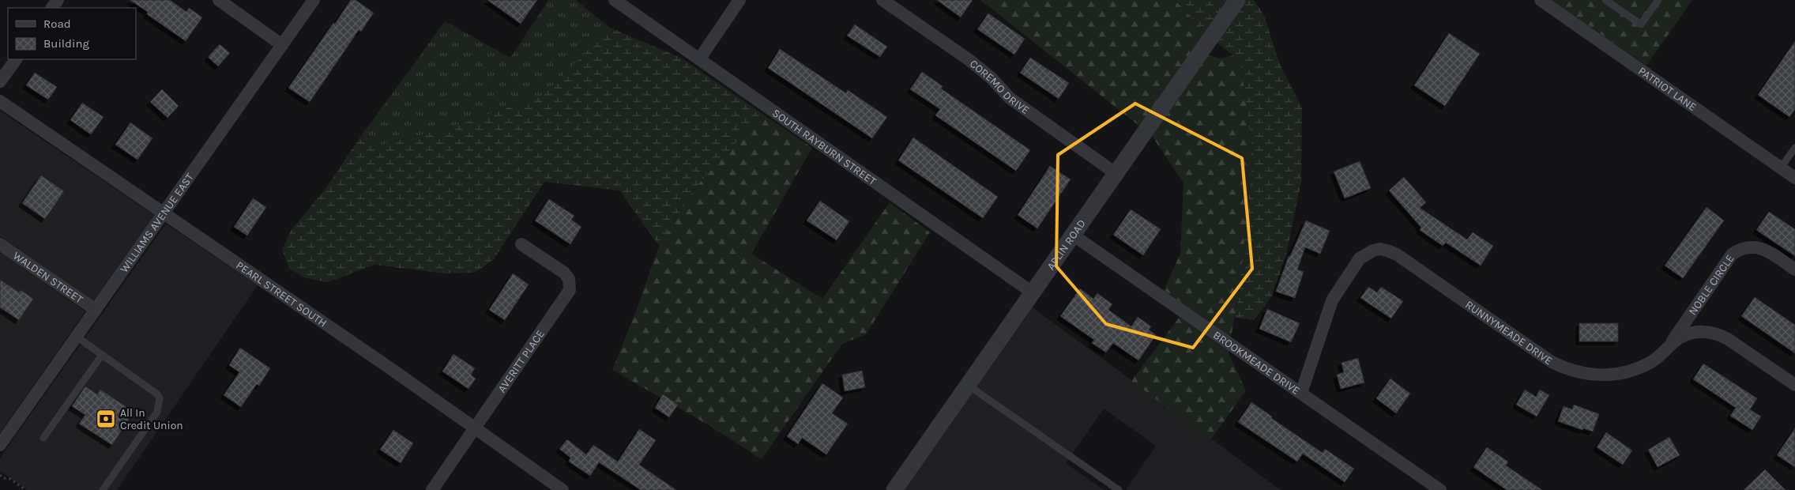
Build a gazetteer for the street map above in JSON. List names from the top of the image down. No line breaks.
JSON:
{"streets":{"street":["COREMO DRIVE","PATRIOT LANE","SOUTH RAYBURN STREET","WILLIAMS AVENUE EAST","APLIN ROAD","WALDEN STREET","NOBLE CIRCLE","PEARL STREET SOUTH","RUNNYMEADE DRIVE","AVERITT PLACE","BROOKMEADE DRIVE"]},"crossings":[["COREMO DRIVE","APLIN ROAD"],["SOUTH RAYBURN STREET","APLIN ROAD"],["WILLIAMS AVENUE EAST","WALDEN STREET"],["WILLIAMS AVENUE EAST","PEARL STREET SOUTH"],["APLIN ROAD","BROOKMEADE DRIVE"],["NOBLE CIRCLE","RUNNYMEADE DRIVE"],["PEARL STREET SOUTH","AVERITT PLACE"],["RUNNYMEADE DRIVE","BROOKMEADE DRIVE"]],"places":{"bank":["All In Credit Union"]},"legend":["Road","Building"]}
